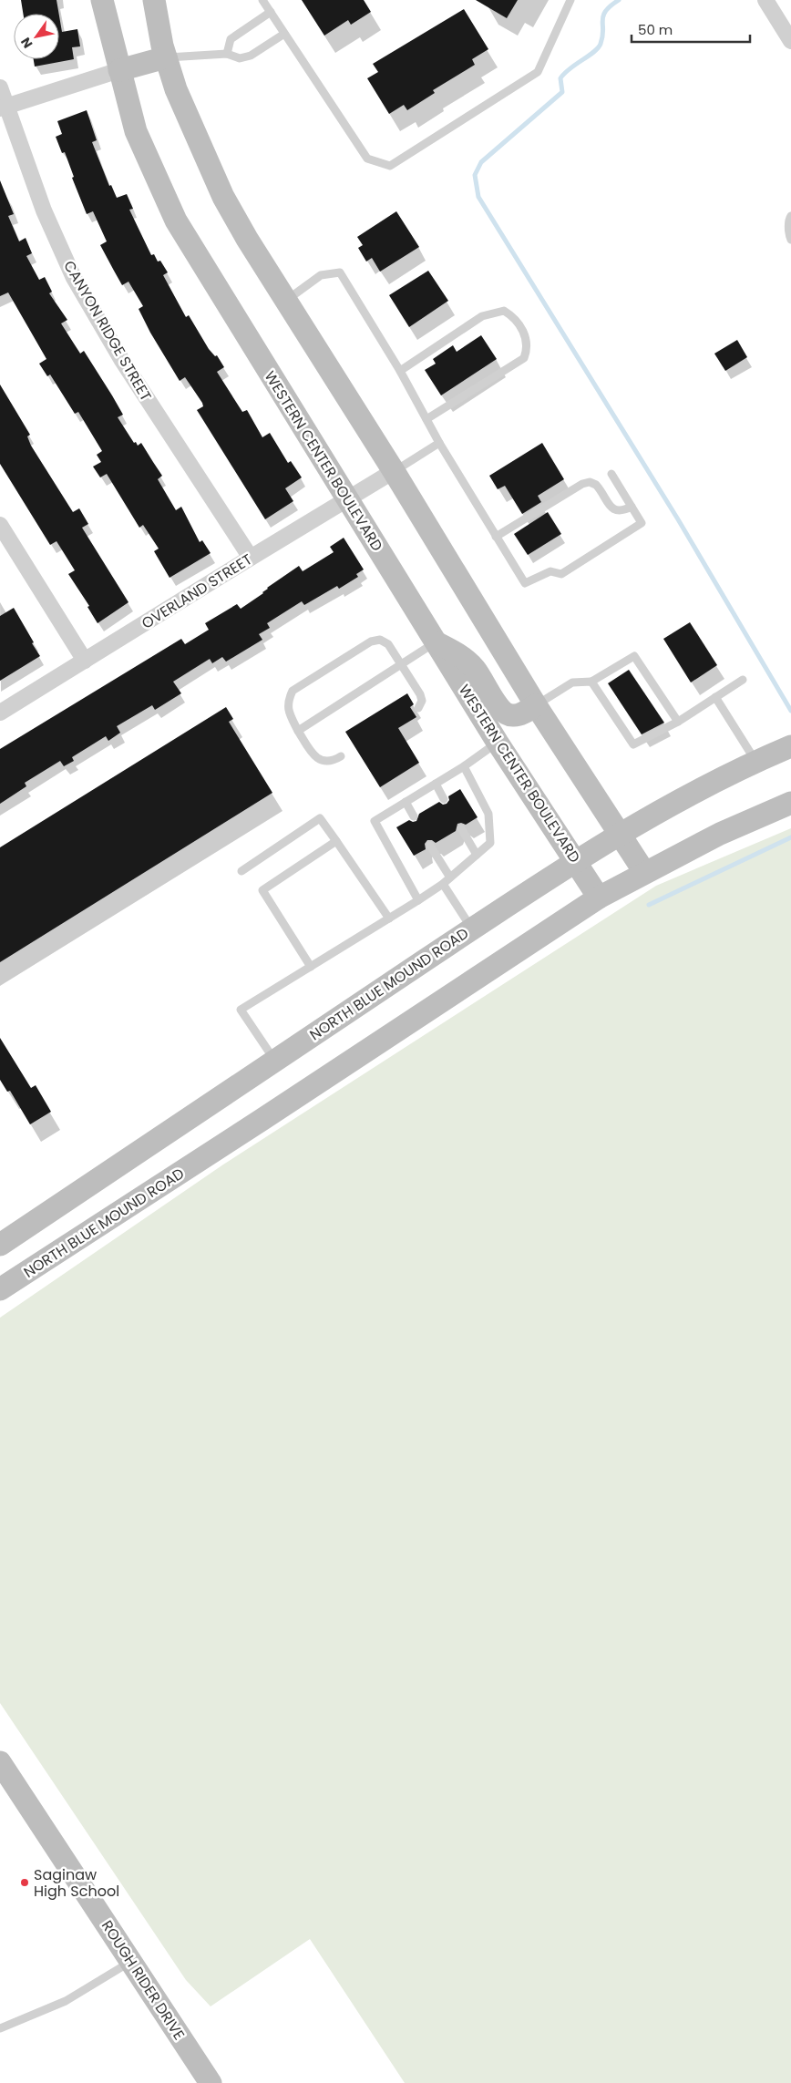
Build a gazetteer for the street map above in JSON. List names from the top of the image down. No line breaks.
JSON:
{"streets":{"main road":["WESTERN CENTER BOULEVARD","NORTH BLUE MOUND ROAD","ROUGH RIDER DRIVE"],"street":["CANYON RIDGE STREET","OVERLAND STREET"]},"crossings":[["CANYON RIDGE STREET","OVERLAND STREET"],["WESTERN CENTER BOULEVARD","OVERLAND STREET"],["WESTERN CENTER BOULEVARD","NORTH BLUE MOUND ROAD"]],"places":["Saginaw High School"],"scale_bar":"50 m","north":"bottom left"}
